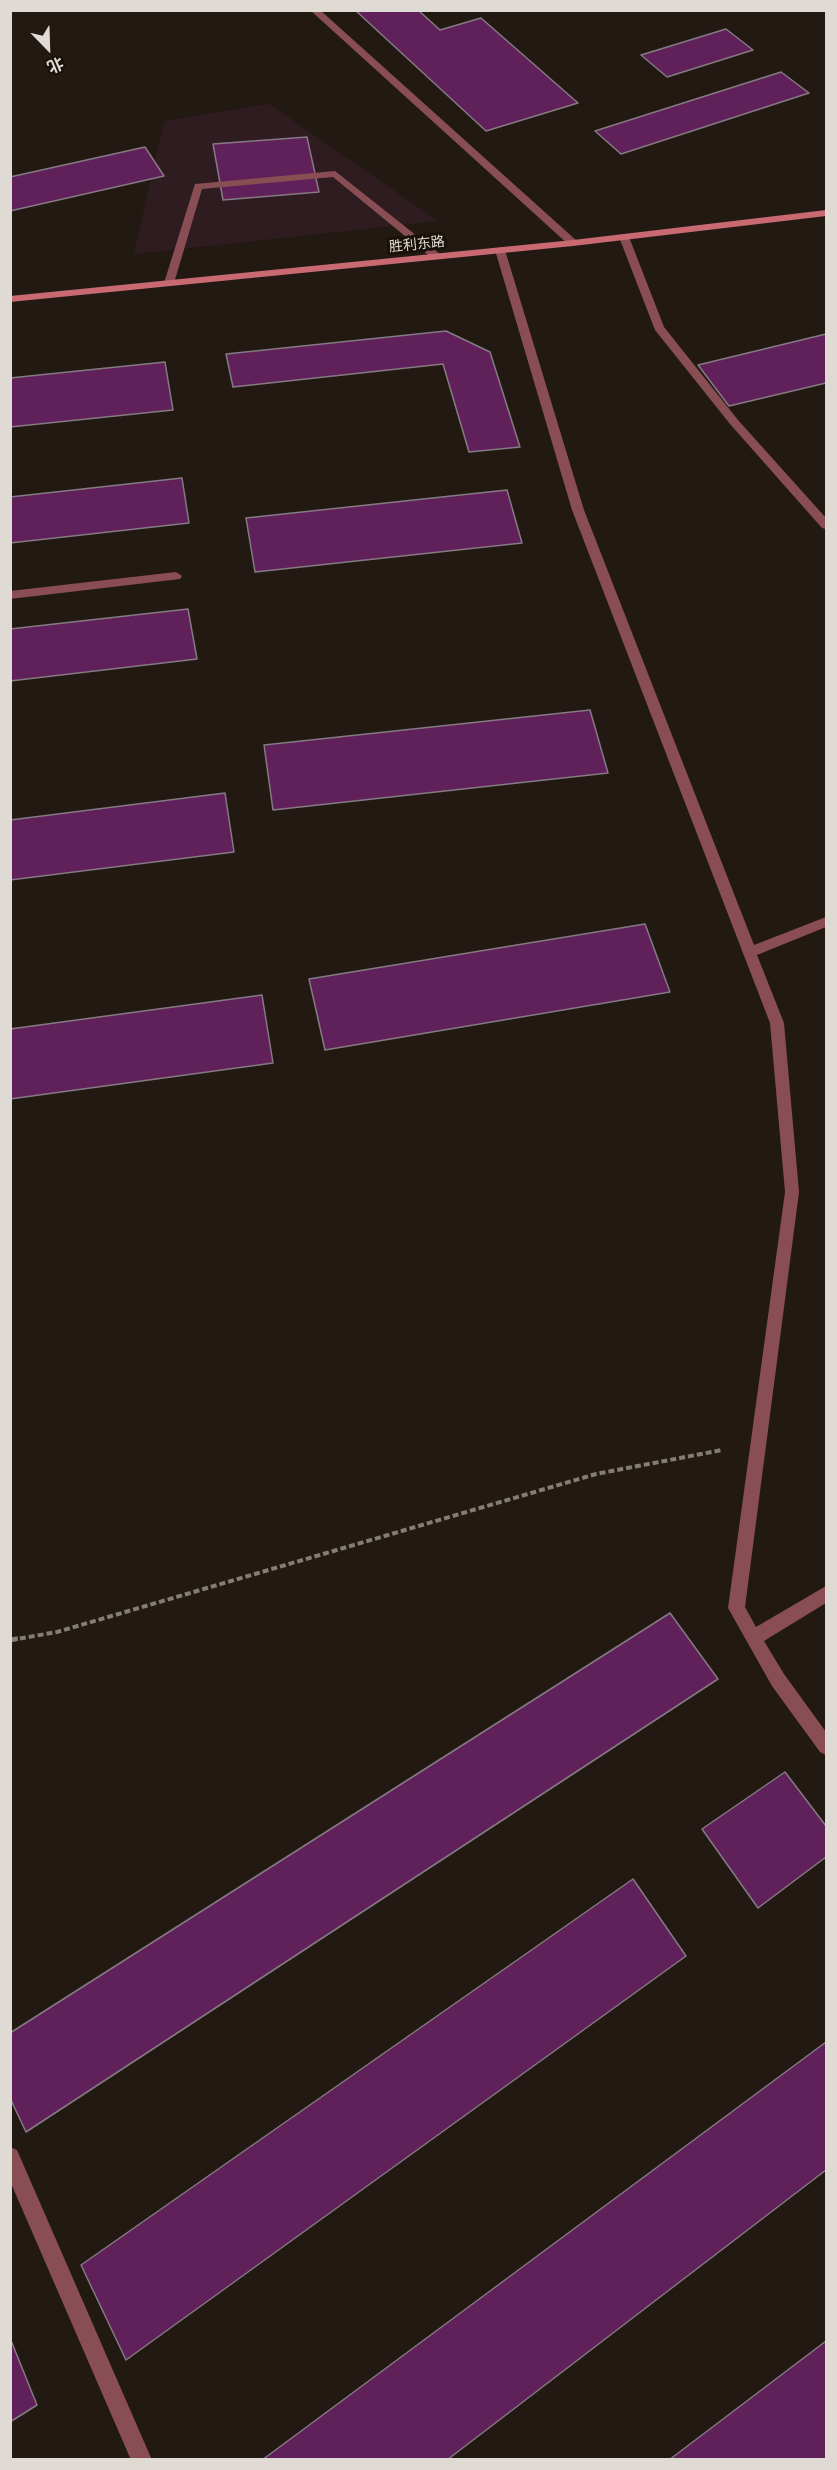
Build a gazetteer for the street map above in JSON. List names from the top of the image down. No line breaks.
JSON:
{"streets":{"main road":["胜利东路"]},"north":"bottom right"}
